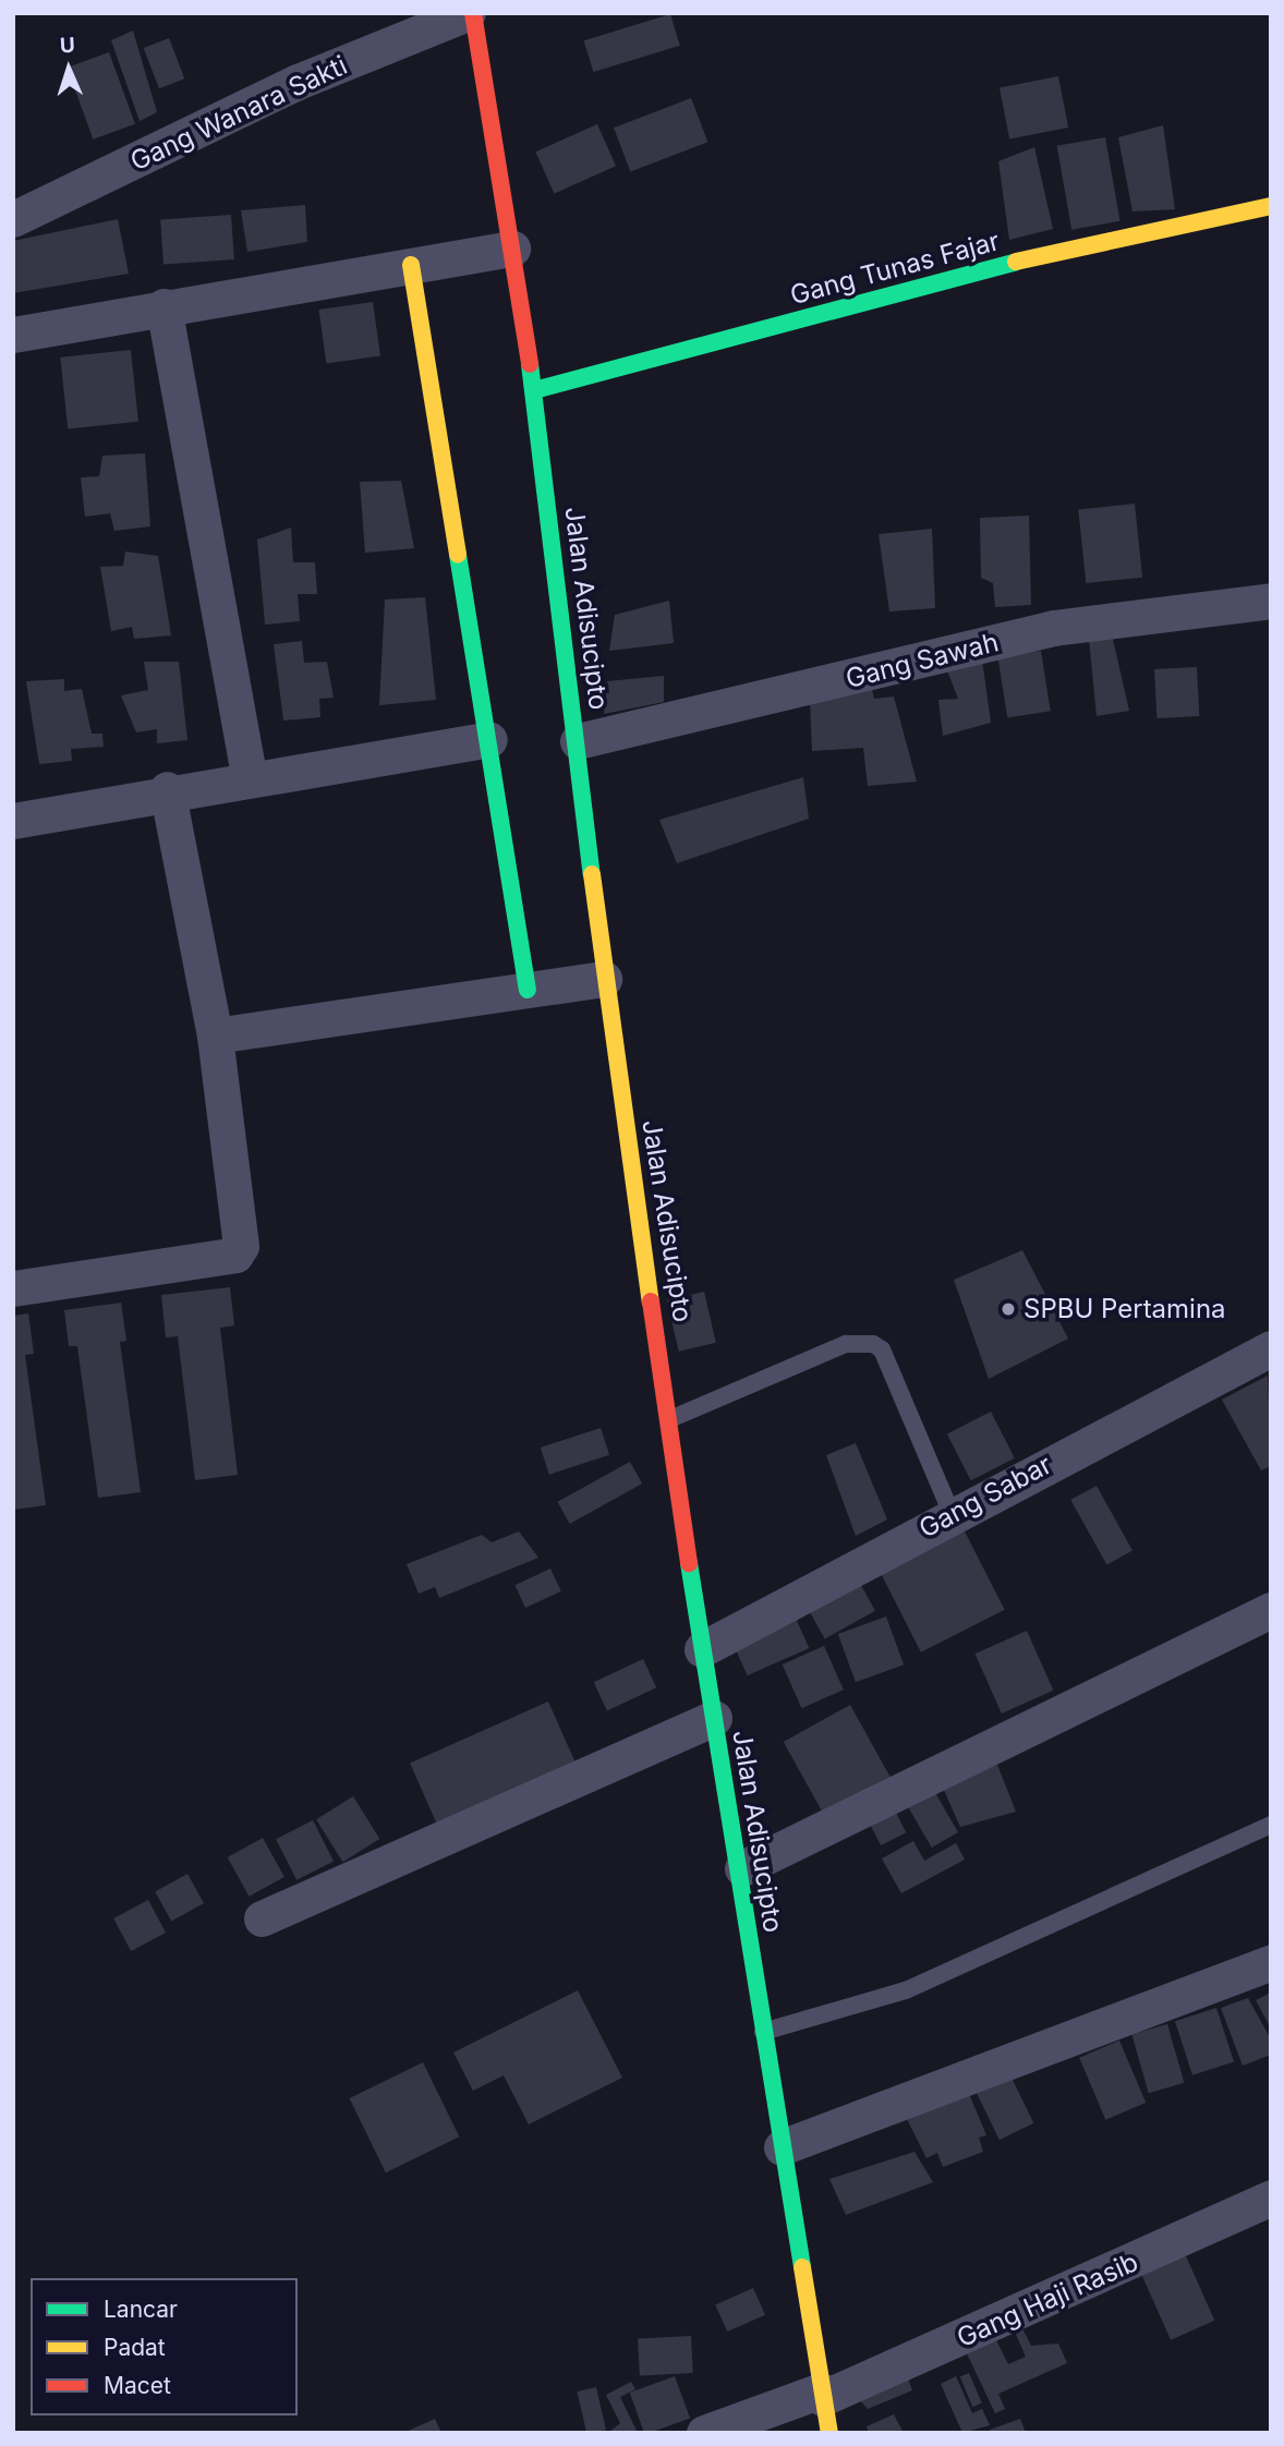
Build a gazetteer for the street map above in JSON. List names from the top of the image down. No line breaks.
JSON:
{"streets":{"main road":["Gang Tunas Fajar","Jalan Adisucipto"],"street":["Gang Wanara Sakti","Gang Sawah","Gang Sabar","Gang Haji Rasib"]},"crossings":[["Gang Tunas Fajar","Jalan Adisucipto"],["Jalan Adisucipto","Gang Sawah"],["Jalan Adisucipto","Gang Sabar"],["Jalan Adisucipto","Gang Haji Rasib"]],"places":["SPBU Pertamina"],"legend":["Lancar","Padat","Macet"],"north":"top"}
